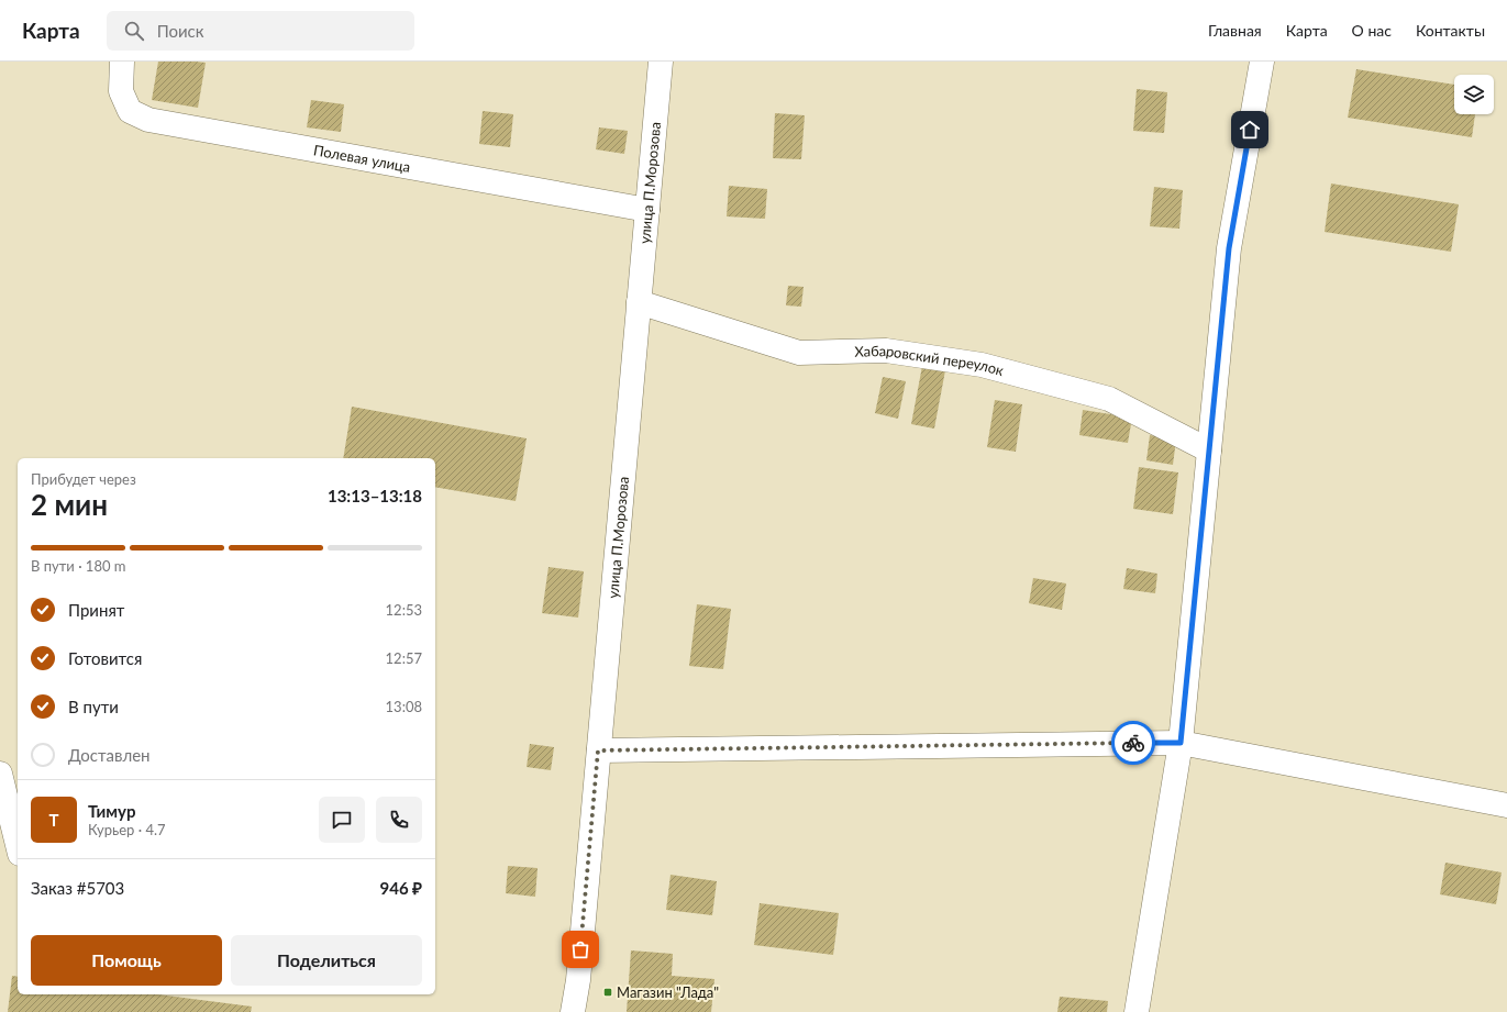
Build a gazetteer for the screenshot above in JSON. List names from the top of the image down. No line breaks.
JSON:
{"streets":{"street":["Полевая улица","улица П.Морозова","Хабаровский переулок"]},"crossings":[["Полевая улица","улица П.Морозова"],["улица П.Морозова","Хабаровский переулок"]],"places":{"transit":["Магазин \"Лада\""]},"page":{"header":"Карта","search":"Поиск","nav":["Главная","Карта","О нас","Контакты"],"heading":["2 мин","Прибудет через","13:13–13:18"],"panel":["Тимур","Курьер · 4.7","Заказ #5703","946 ₽"],"bar":"В пути · 180 m","list":[["Принят","12:53"],["Готовится","12:57"],["В пути","13:08"],"Доставлен"],"round":"Т","buttons":["Помощь","Поделиться"]}}
